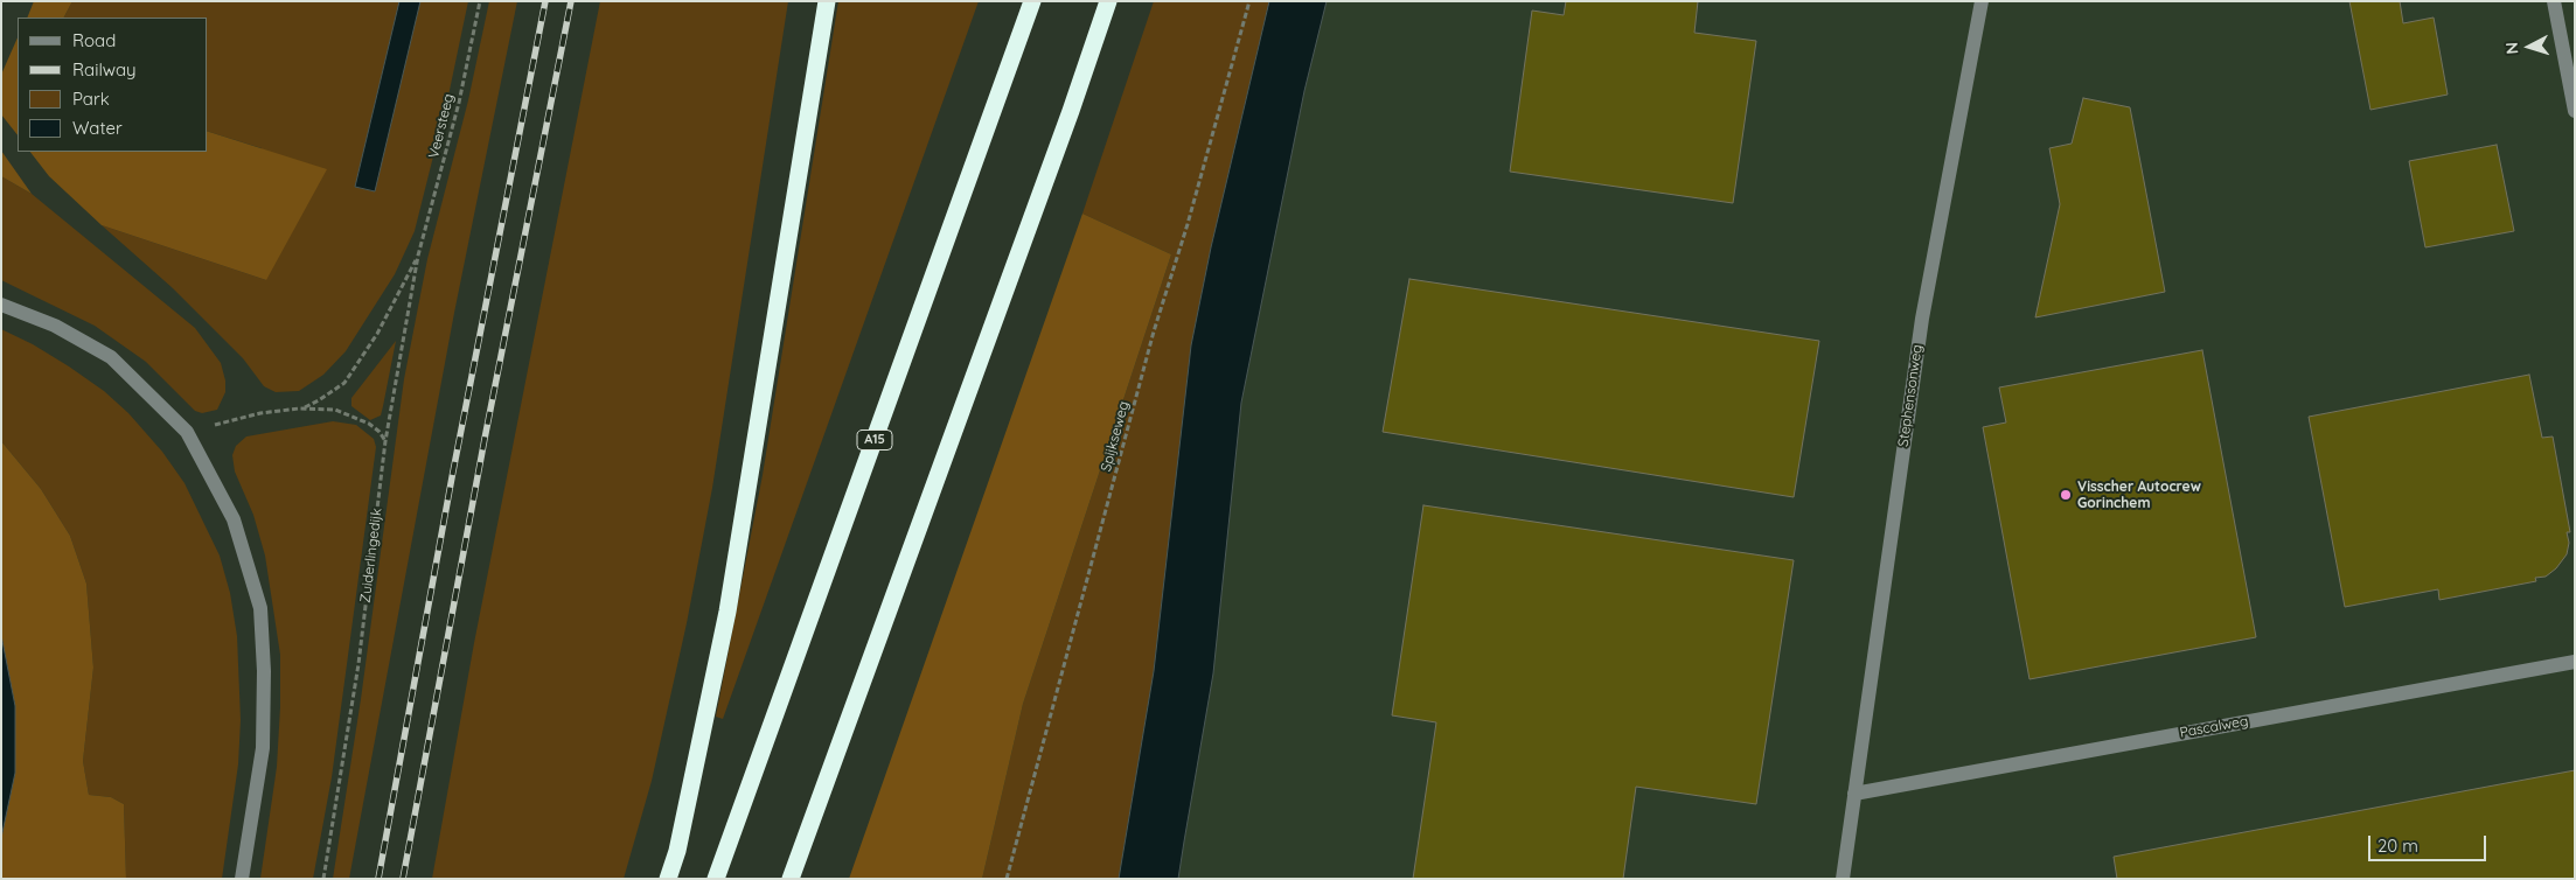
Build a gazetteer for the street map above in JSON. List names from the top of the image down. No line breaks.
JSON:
{"streets":{"highway":["A15"],"street":["Stephensonweg","Pascalweg"],"path":["Veersteeg","Spijkseweg","Zuiderlingedijk"]},"crossings":[["Veersteeg","Zuiderlingedijk"],["Stephensonweg","Pascalweg"]],"places":["Visscher Autocrew Gorinchem"],"legend":["Road","Railway","Park","Water"],"scale_bar":"20 m","north":"left"}
